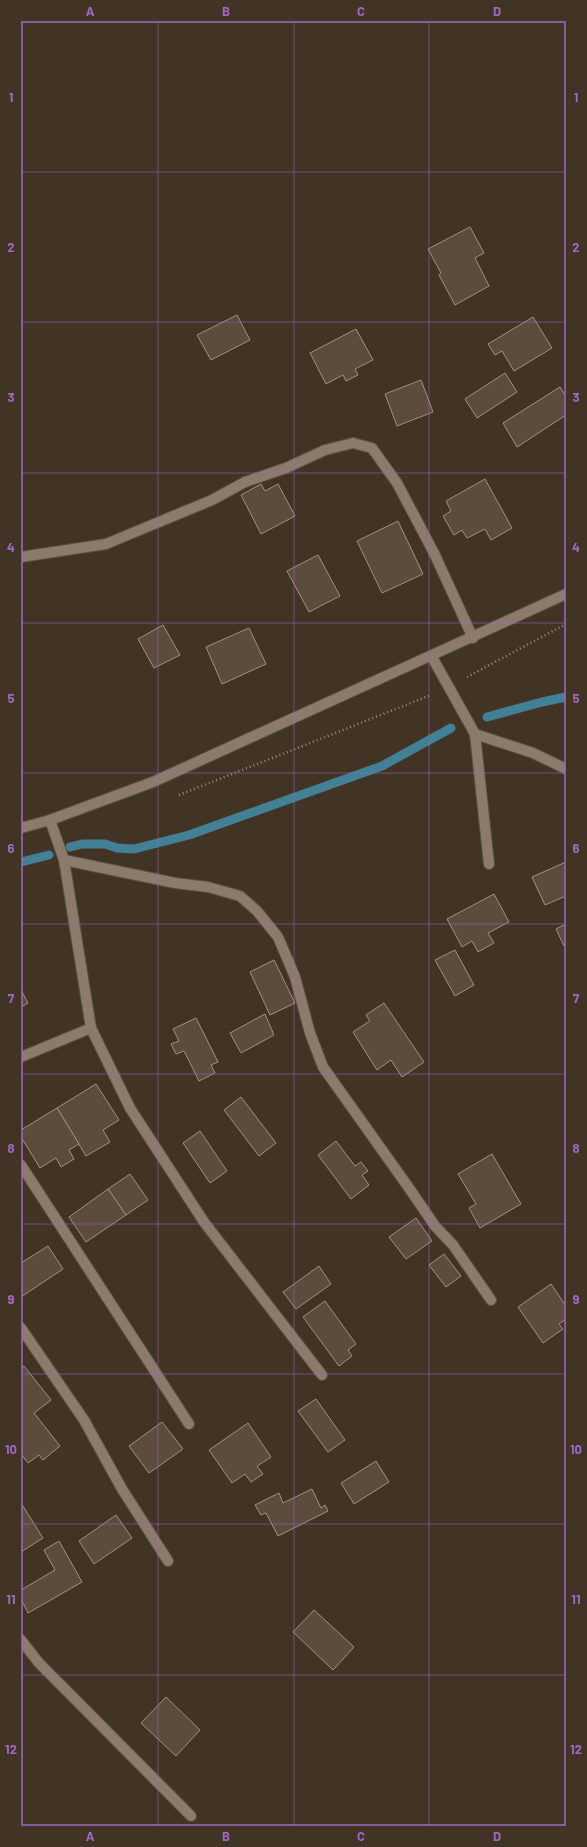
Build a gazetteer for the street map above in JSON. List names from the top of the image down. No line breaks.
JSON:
{"grid":{"columns":["A","B","C","D"],"rows":["1","2","3","4","5","6","7","8","9","10","11","12"]}}
